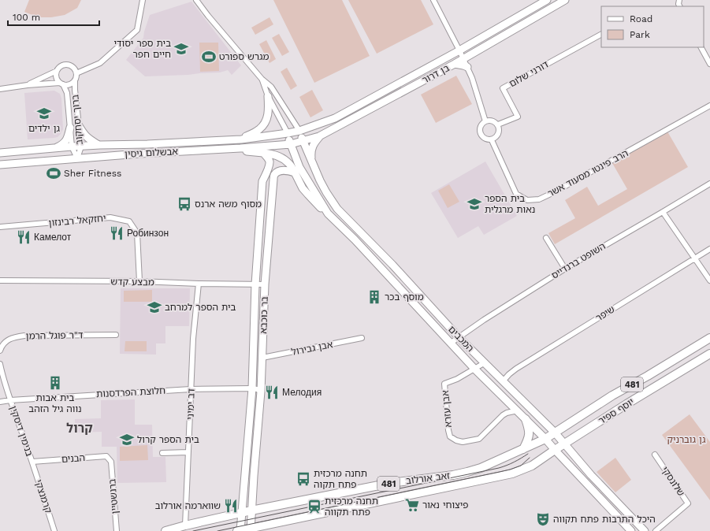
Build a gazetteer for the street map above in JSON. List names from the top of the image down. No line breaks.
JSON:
{"streets":{"main road":["481","יוסף ספיר","זאב אורלוב"],"street":["בן דרור","דורני שלום","ברוך יסחקוב","אבשלום גיסין","הרב פינטו מסעוד אשר","יחזקאל רבינזון","השופט ברנדייס","מבצע קדש","שיפר","בר כוכבא","ד\"ר פוגל הרמן","המכבים","אבן גבירול","חלוצת הפרדסנות","דב ימיני","אבן עזרא","בנימין דיסקין","הבנים","שלונסקי","קרמנצקי","ברנשטיין"]},"crossings":[["בן דרור","אבשלום גיסין"],["בן דרור","המכבים"],["דורני שלום","הרב פינטו מסעוד אשר"],["ברוך יסחקוב","אבשלום גיסין"],["אבשלום גיסין","המכבים"],["יחזקאל רבינזון","מבצע קדש"],["השופט ברנדייס","המכבים"],["מבצע קדש","בר כוכבא"],["מבצע קדש","דב ימיני"],["שיפר","המכבים"],["בר כוכבא","אבן גבירול"],["בר כוכבא","חלוצת הפרדסנות"],["בר כוכבא","זאב אורלוב"],["המכבים","אבן עזרא"],["המכבים","יוסף ספיר"],["המכבים","זאב אורלוב"],["חלוצת הפרדסנות","דב ימיני"],["חלוצת הפרדסנות","בנימין דיסקין"],["דב ימיני","זאב אורלוב"],["יוסף ספיר","זאב אורלוב"],["בנימין דיסקין","הבנים"],["בנימין דיסקין","קרמנצקי"],["הבנים","קרמנצקי"],["הבנים","ברנשטיין"]],"districts":["קרול"],"parks":["גן גוברניק"],"places":{"school or university":["בית ספר יסודי חיים חפר","גן ילדים","בית הספר נאות מרגלית","בית הספר למרחב","בית הספר קרול"],"sports":["מגרש ספורט","Sher Fitness"],"bus stop":["מסוף משה ארנס","תחנה מרכזית פתח תקוה"],"restaurant":["Робинзон","Камелот","Мелодия","שווארמה אורלוב"],"building":["מוסף בכר","בית אבות נווה גיל הזהב"],"supermarket":["פיצוחי נאור"],"station":["תחנה מרכזית פתח תקווה"],"theatre":["היכל התרבות פתח תקווה"]},"legend":["Road","Park"],"scale_bar":"100 m"}
